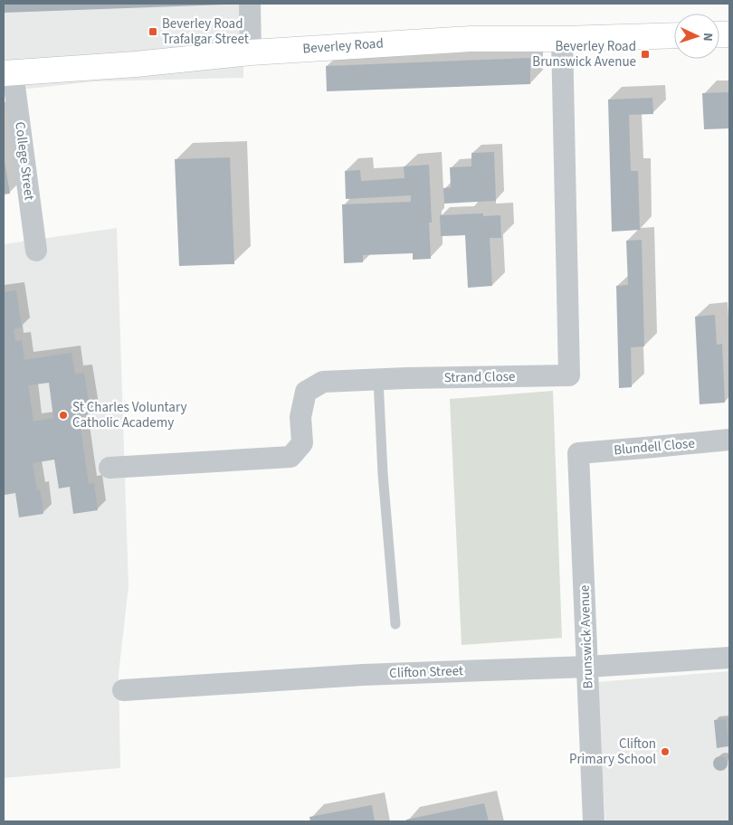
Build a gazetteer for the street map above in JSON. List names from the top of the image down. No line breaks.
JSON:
{"streets":{"main road":["Beverley Road"],"street":["College Street","Strand Close","Blundell Close","Brunswick Avenue","Clifton Street"]},"crossings":[["Beverley Road","College Street"],["Beverley Road","Strand Close"],["Blundell Close","Brunswick Avenue"],["Brunswick Avenue","Clifton Street"]],"places":{"transit":["Beverley Road Trafalgar Street","Beverley Road Brunswick Avenue"],"other":["St Charles Voluntary Catholic Academy","Clifton Primary School"]},"north":"right"}
